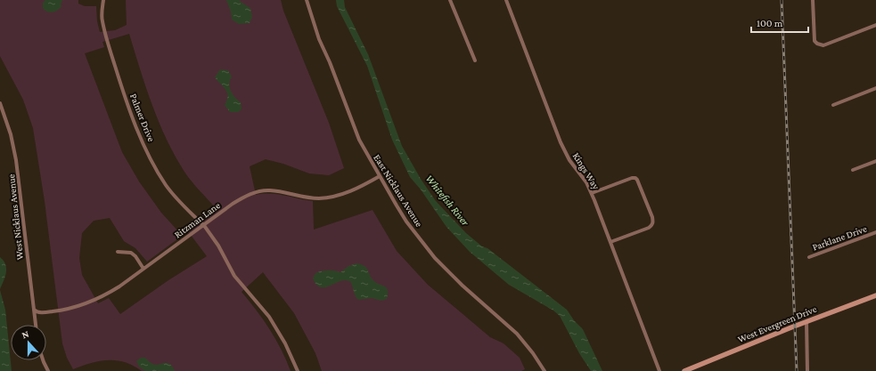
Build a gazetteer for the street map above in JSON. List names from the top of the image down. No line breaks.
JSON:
{"streets":{"street":["Palmer Drive","Kings Way","East Nicklaus Avenue","West Nicklaus Avenue","Ritzman Lane","Parklane Drive","West Evergreen Drive"]},"crossings":[["Palmer Drive","Ritzman Lane"],["East Nicklaus Avenue","Ritzman Lane"],["West Nicklaus Avenue","Ritzman Lane"]],"water":["Whitefish River"],"scale_bar":"100 m","north":"top"}
